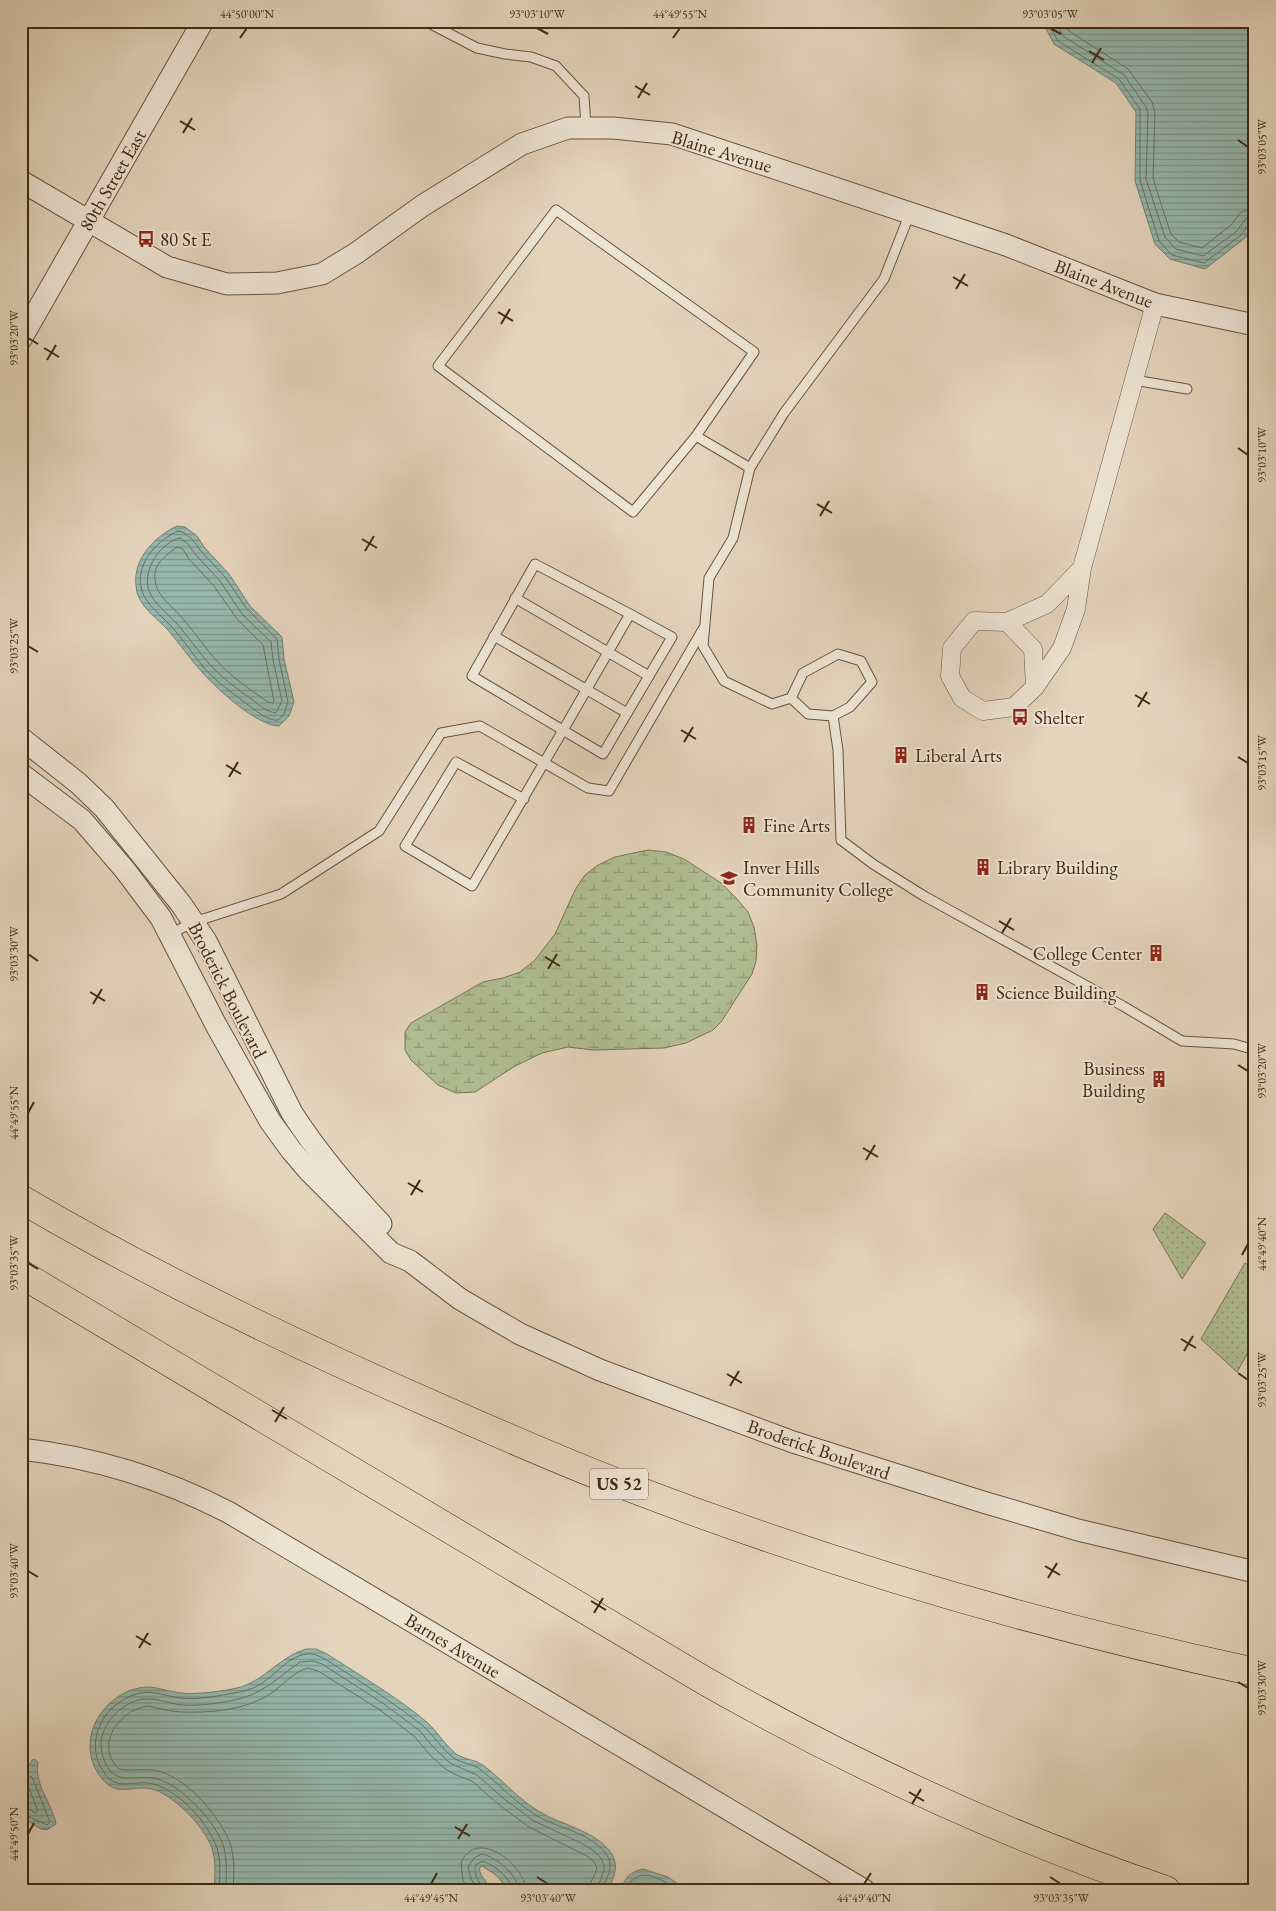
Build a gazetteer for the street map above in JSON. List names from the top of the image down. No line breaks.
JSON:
{"streets":{"highway":["US 52"],"street":["Blaine Avenue","80th Street East","Broderick Boulevard","Barnes Avenue"]},"crossings":[["Blaine Avenue","80th Street East"]],"places":{"bus stop":["80 St E","Shelter"],"building":["Liberal Arts","Fine Arts","Library Building","College Center","Science Building","Business Building"],"school or university":["Inver Hills Community College"]},"coordinates":["44°50'00\"N","93°03'10\"W","44°49'55\"N","93°03'05\"W","93°03'20\"W","93°03'25\"W","93°03'15\"W","93°03'30\"W","44°49'40\"N","93°03'35\"W","93°03'40\"W","44°49'50\"N","44°49'45\"N"]}
